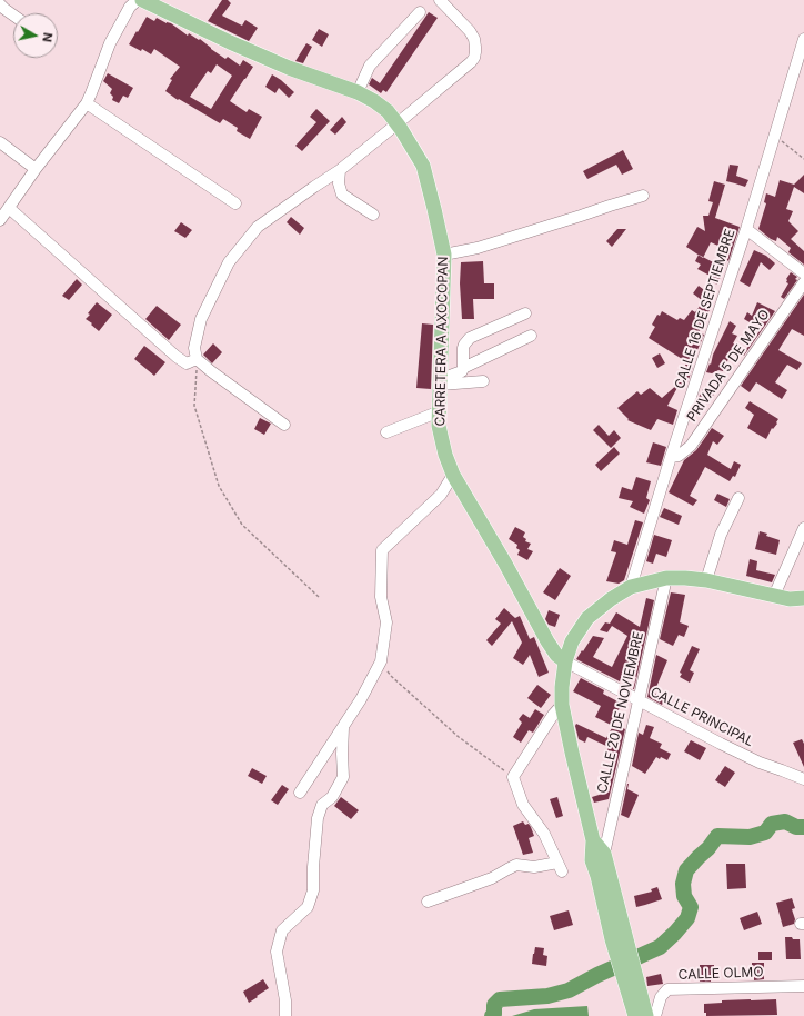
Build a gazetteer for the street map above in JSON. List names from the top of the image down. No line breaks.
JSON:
{"streets":{"main road":["CARRETERA A AXOCOPAN"],"street":["CALLE 16 DE SEPTIEMBRE","PRIVADA 5 DE MAYO","CALLE 20 DE NOVIEMBRE","CALLE PRINCIPAL","CALLE OLMO"]},"crossings":[["CALLE 16 DE SEPTIEMBRE","PRIVADA 5 DE MAYO"],["CARRETERA A AXOCOPAN","CALLE PRINCIPAL"],["CALLE 20 DE NOVIEMBRE","CALLE PRINCIPAL"]],"north":"right"}
